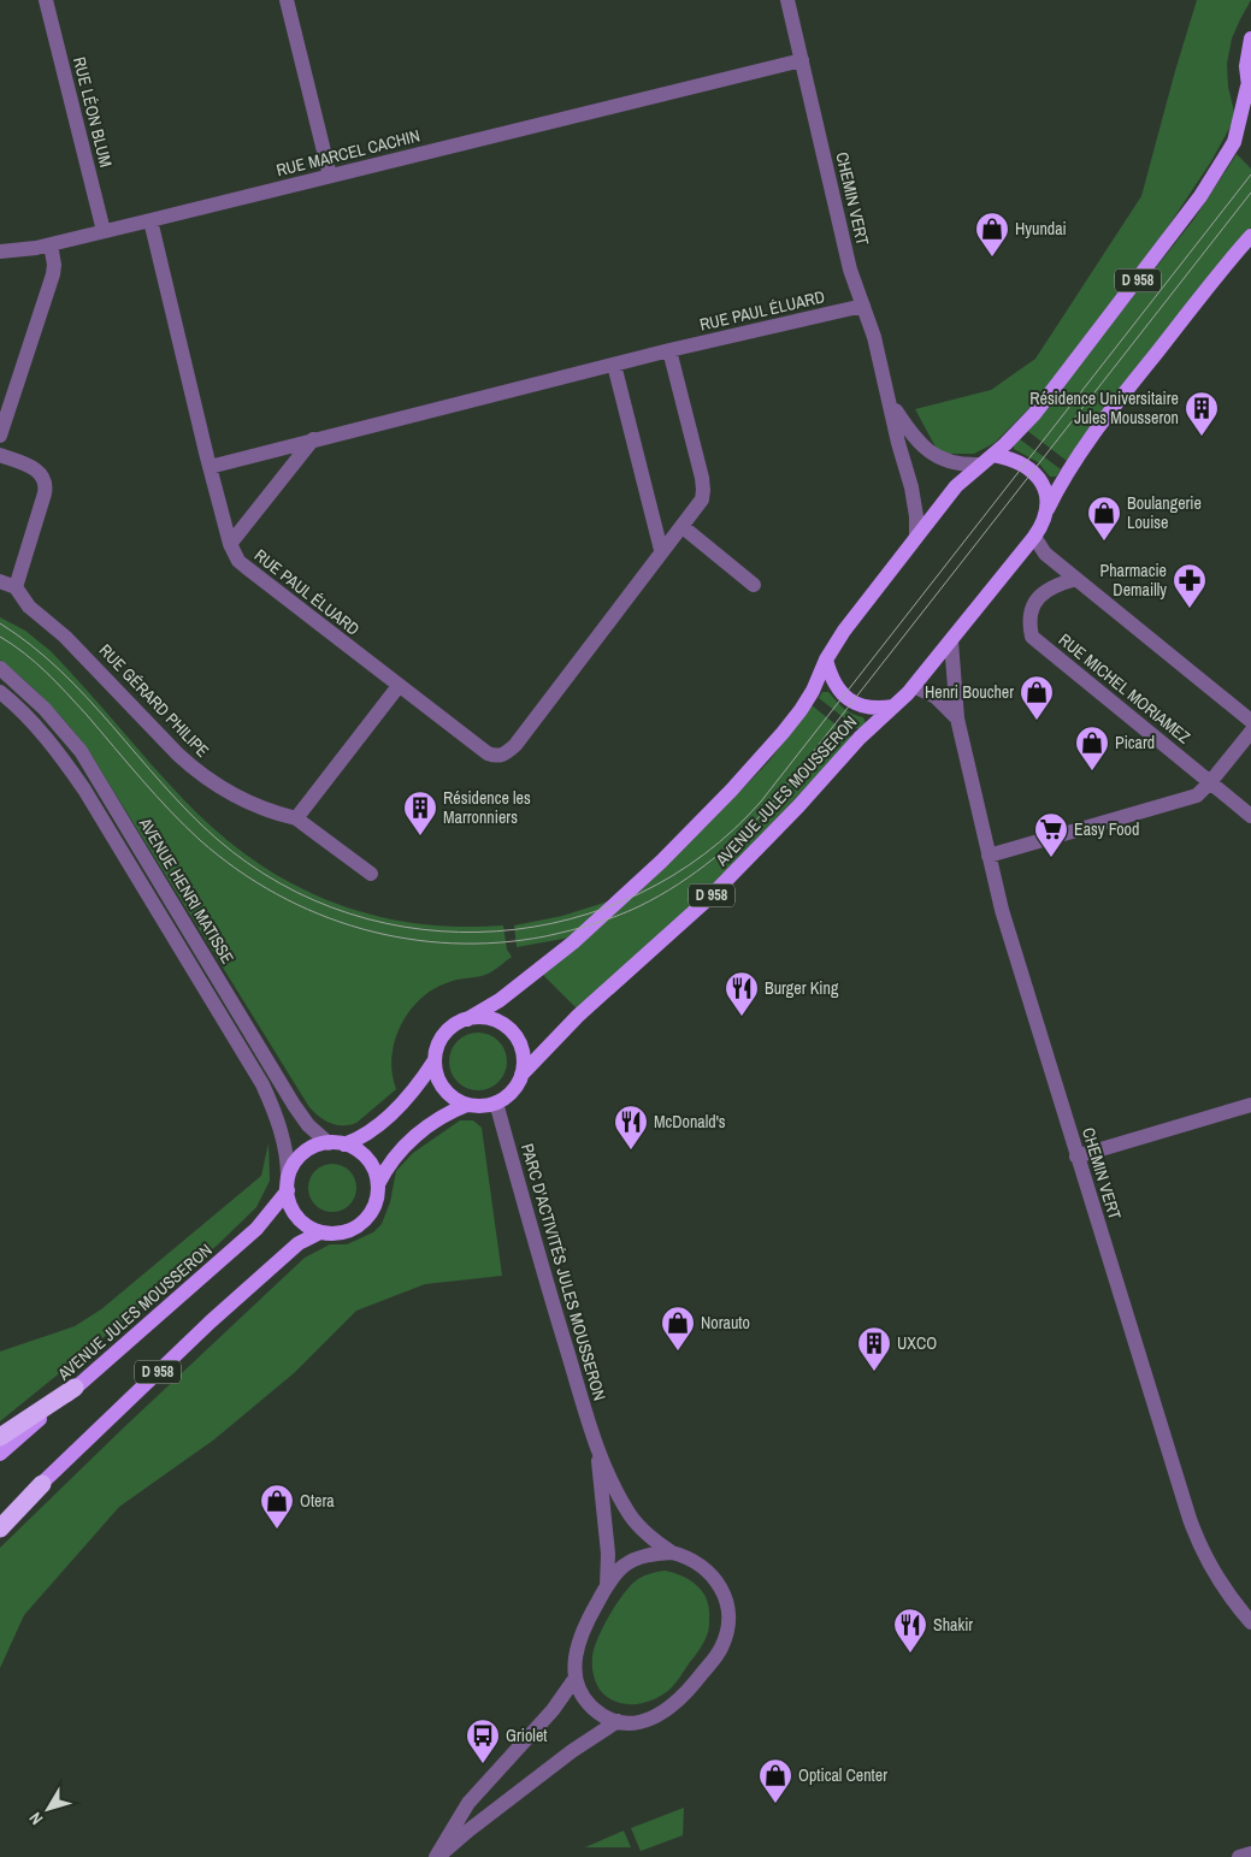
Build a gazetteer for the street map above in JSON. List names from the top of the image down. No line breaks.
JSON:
{"streets":{"main road":["D 958","AVENUE JULES MOUSSERON"],"street":["RUE LÉON BLUM","RUE MARCEL CACHIN","CHEMIN VERT","RUE PAUL ÉLUARD","RUE MICHEL MORIAMEZ","RUE GÉRARD PHILIPE","AVENUE HENRI MATISSE","PARC D'ACTIVITÉS JULES MOUSSERON"]},"crossings":[["RUE MARCEL CACHIN","CHEMIN VERT"],["CHEMIN VERT","RUE PAUL ÉLUARD"],["CHEMIN VERT","AVENUE JULES MOUSSERON"],["D 958","AVENUE JULES MOUSSERON"],["D 958","AVENUE HENRI MATISSE"],["AVENUE JULES MOUSSERON","AVENUE HENRI MATISSE"],["AVENUE JULES MOUSSERON","PARC D'ACTIVITÉS JULES MOUSSERON"]],"places":{"shop":["Hyundai","Boulangerie Louise","Henri Boucher","Picard","Norauto","Otera","Optical Center"],"building":["Résidence Universitaire Jules Mousseron","Résidence les Marronniers","UXCO"],"pharmacy":["Pharmacie Demailly"],"supermarket":["Easy Food"],"restaurant":["Burger King","McDonald's","Shakir"],"bus stop":["Griolet"]},"north":"bottom left"}
